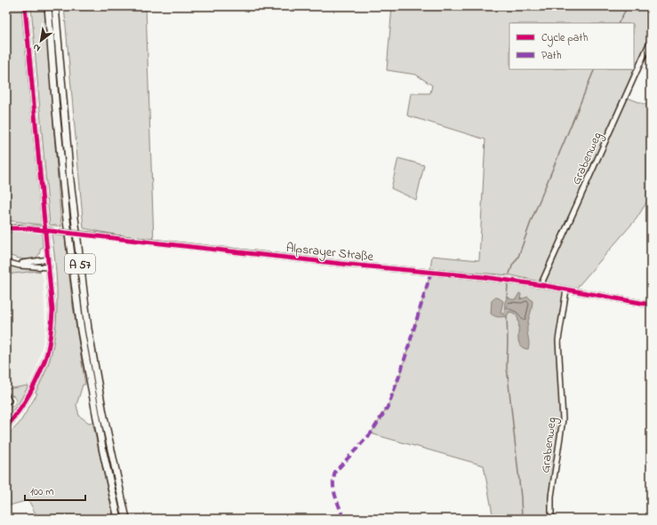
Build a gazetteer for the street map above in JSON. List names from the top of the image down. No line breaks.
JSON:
{"streets":{"highway":["A 57"],"street":["Grabenweg","Alpsrayer Straße"]},"crossings":[["Grabenweg","Alpsrayer Straße"]],"legend":["Cycle path","Path"],"scale_bar":"100 m","north":"bottom left"}
